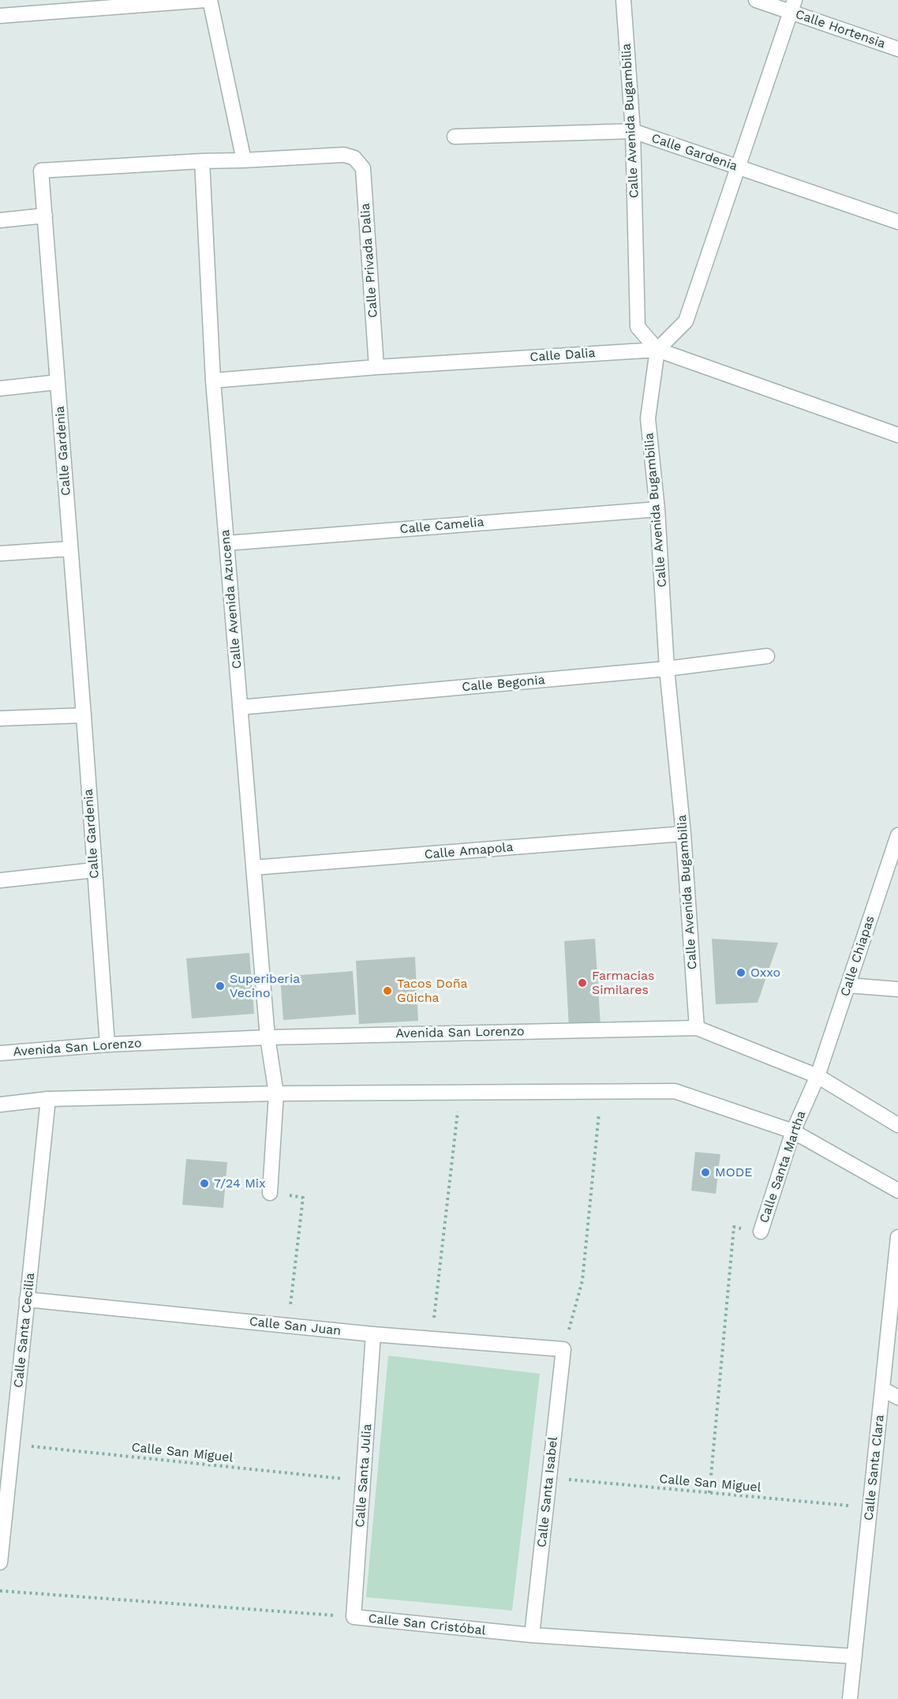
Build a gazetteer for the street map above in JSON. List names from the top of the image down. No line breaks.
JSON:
{"streets":{"street":["Calle Hortensia","Calle Avenida Bugambilia","Calle Gardenia","Calle Privada Dalia","Calle Dalia","Calle Camelia","Calle Avenida Azucena","Calle Begonia","Calle Amapola","Calle Chiapas","Avenida San Lorenzo","Calle Santa Martha","Calle San Juan","Calle Santa Cecilia","Calle Santa Clara","Calle Santa Julia","Calle Santa Isabel","Calle San Cristóbal"],"path":["Calle San Miguel"]},"crossings":[["Calle Avenida Bugambilia","Calle Gardenia"],["Calle Avenida Bugambilia","Calle Dalia"],["Calle Avenida Bugambilia","Calle Camelia"],["Calle Avenida Bugambilia","Calle Begonia"],["Calle Avenida Bugambilia","Calle Amapola"],["Calle Avenida Bugambilia","Avenida San Lorenzo"],["Calle Gardenia","Calle Privada Dalia"],["Calle Gardenia","Calle Avenida Azucena"],["Calle Gardenia","Avenida San Lorenzo"],["Calle Privada Dalia","Calle Dalia"],["Calle Dalia","Calle Avenida Azucena"],["Calle Camelia","Calle Avenida Azucena"],["Calle Avenida Azucena","Calle Begonia"],["Calle Avenida Azucena","Calle Amapola"],["Calle Avenida Azucena","Avenida San Lorenzo"],["Calle Chiapas","Avenida San Lorenzo"],["Calle Chiapas","Calle Santa Martha"],["Avenida San Lorenzo","Calle Santa Martha"],["Calle San Juan","Calle Santa Cecilia"],["Calle San Juan","Calle Santa Julia"],["Calle San Juan","Calle Santa Isabel"],["Calle Santa Cecilia","Calle San Miguel"],["Calle San Miguel","Calle Santa Clara"],["Calle San Miguel","Calle Santa Julia"],["Calle San Miguel","Calle Santa Isabel"],["Calle Santa Clara","Calle San Cristóbal"],["Calle Santa Julia","Calle San Cristóbal"],["Calle Santa Isabel","Calle San Cristóbal"]],"places":["Oxxo","Farmacias Similares","Superiberia Vecino","Tacos Doña Güicha","MODE","7/24 Mix"]}
